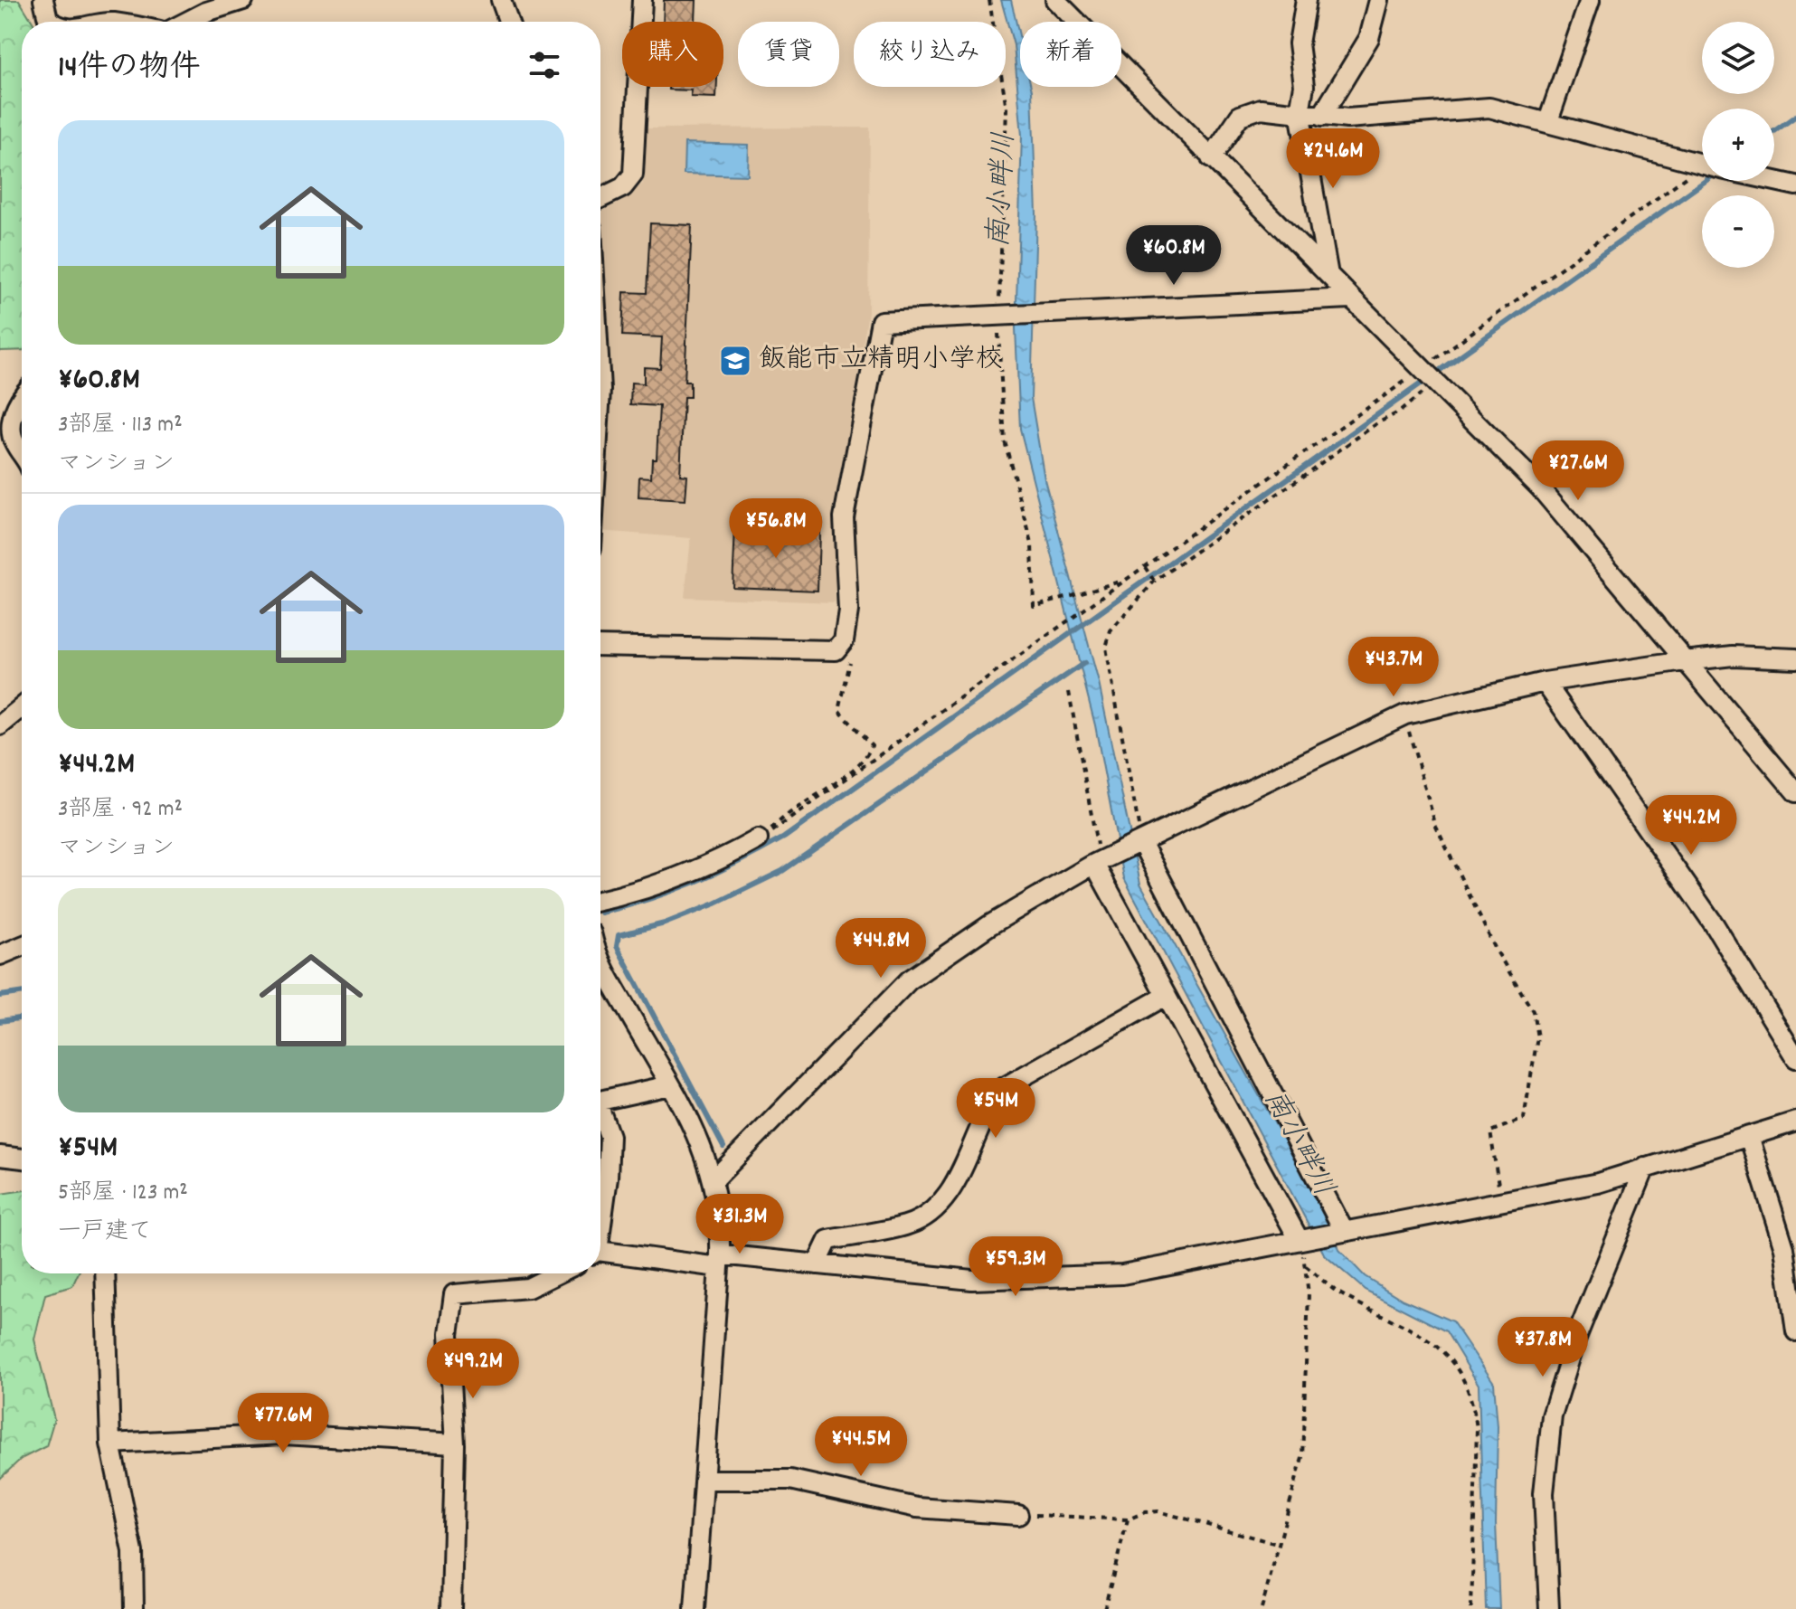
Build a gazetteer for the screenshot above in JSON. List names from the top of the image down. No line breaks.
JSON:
{"water":["南小畔川"],"places":{"school or university":["飯能市立精明小学校"]},"page":{"map_buttons":["+","−"],"chip":["購入","賃貸","絞り込み","新着"],"heading":"14件の物件","list":[{"name":"¥60.8M","note":"3部屋 · 113 m² · マンション"},{"name":"¥44.2M","note":"3部屋 · 92 m² · マンション"},{"name":"¥54M","note":"5部屋 · 123 m² · 一戸建て"}],"price":["¥24.6M","¥60.8M","¥27.6M","¥56.8M","¥43.7M","¥44.2M","¥44.8M","¥54M","¥31.3M","¥59.3M","¥37.8M","¥49.2M","¥77.6M","¥44.5M"]}}
